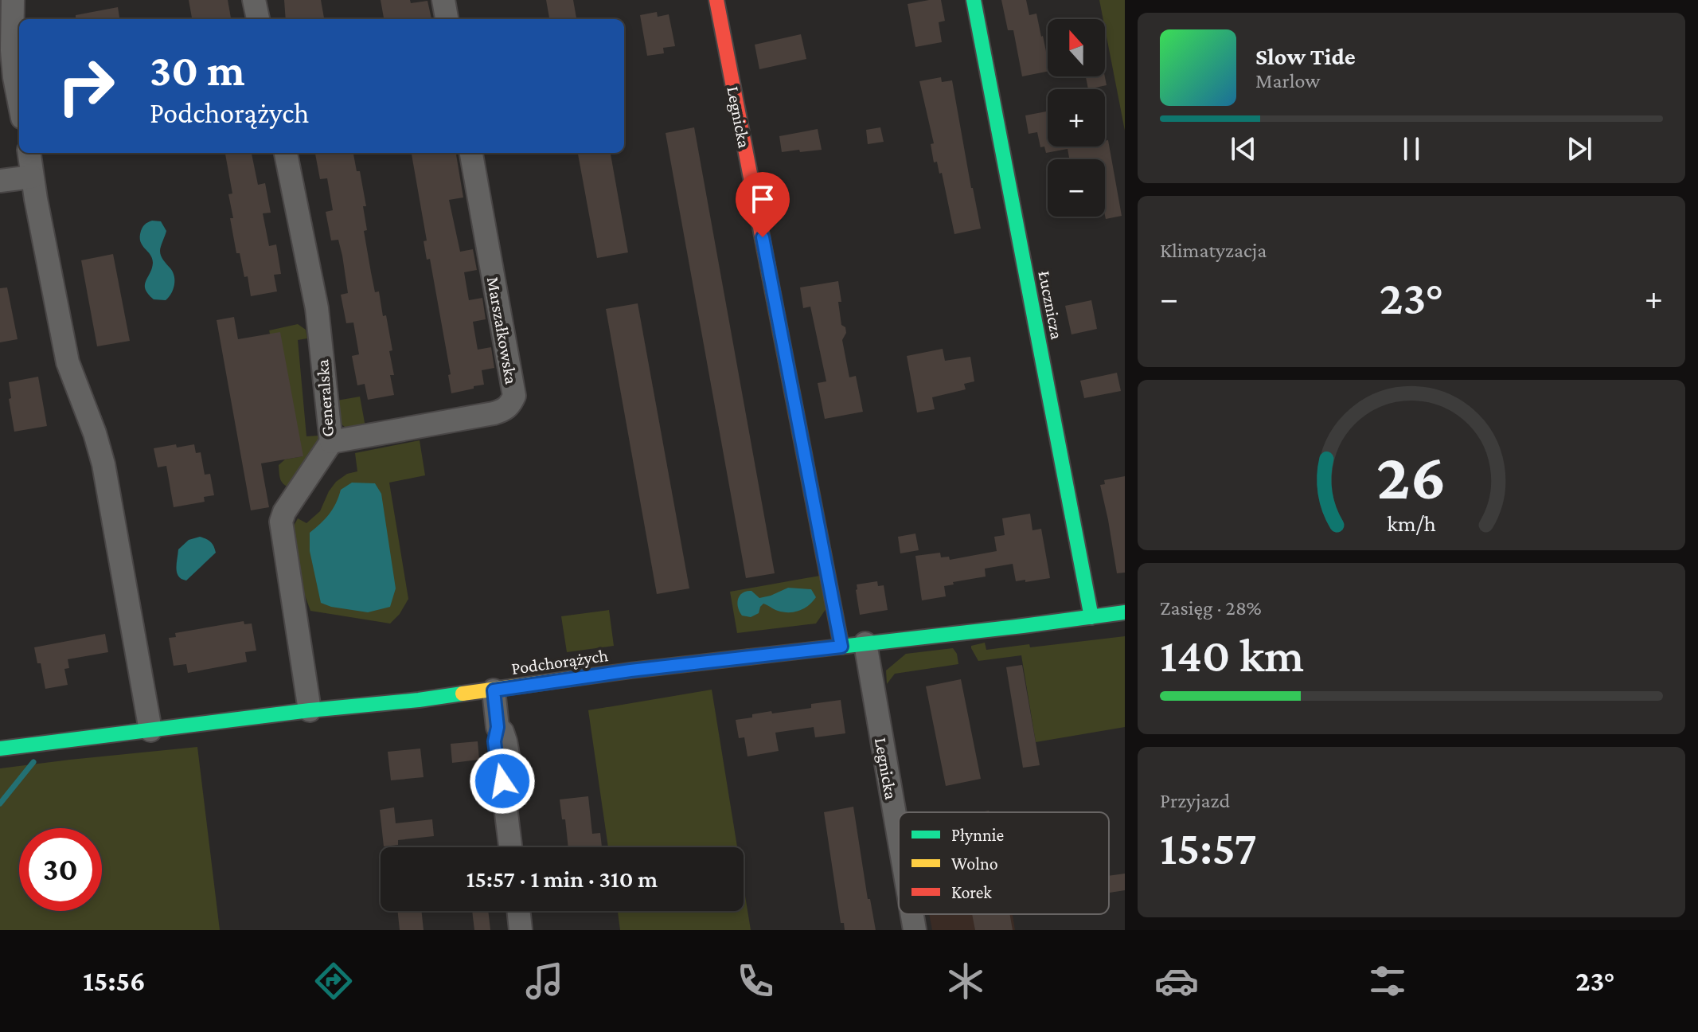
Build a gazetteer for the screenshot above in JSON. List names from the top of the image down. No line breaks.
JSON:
{"streets":{"street":["Legnicka","Łucznicza","Marszałkowska","Generalska","Podchorążych"]},"crossings":[["Legnicka","Podchorążych"],["Łucznicza","Podchorążych"],["Marszałkowska","Generalska"],["Generalska","Podchorążych"]],"legend":["Płynnie","Wolno","Korek"],"north":"top","page":{"map_buttons":["+","−"],"turn":["30 m","Podchorążych"],"song":["Slow Tide","Marlow"],"tile":["Klimatyzacja",["Zasięg · 28%","140 km"],["Przyjazd","15:57"]],"heat":["−","23°","+"],"limit":"30","trip":"15:57 · 1 min · 310 m","tabs":["15:56","23°"],"gauge":["26","km/h"]}}
